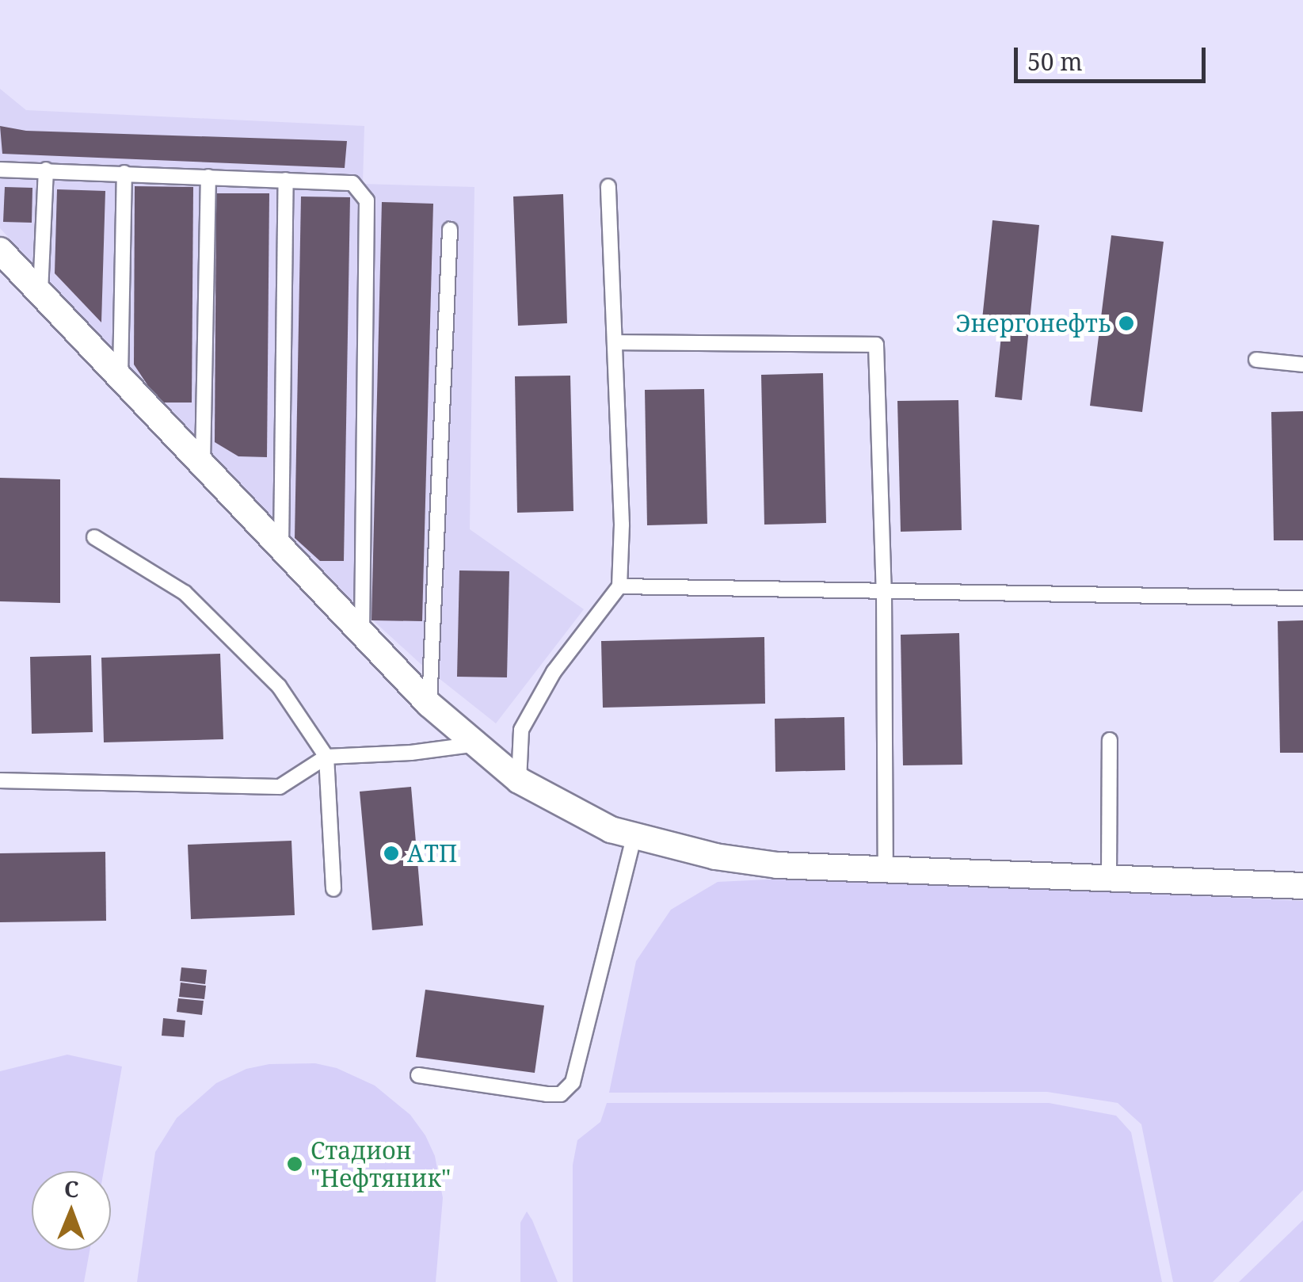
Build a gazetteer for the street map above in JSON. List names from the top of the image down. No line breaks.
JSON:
{"places":["Энергонефть","АТП","Стадион \"Нефтяник\""],"scale_bar":"50 m","north":"top"}
